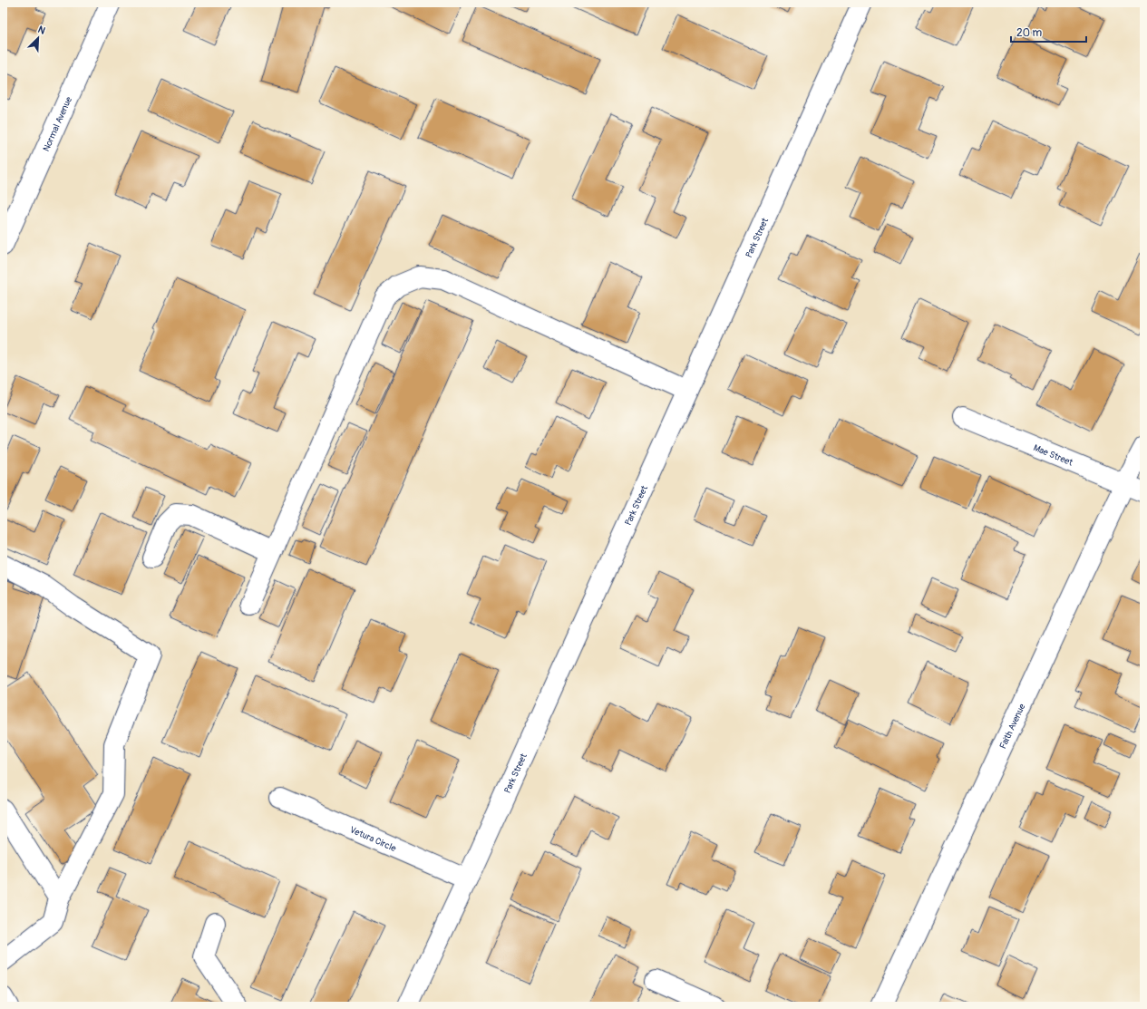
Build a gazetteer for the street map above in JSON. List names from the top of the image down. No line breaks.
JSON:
{"streets":{"street":["Normal Avenue","Park Street","Mae Street","Faith Avenue","Vetura Circle"]},"crossings":[["Park Street","Vetura Circle"],["Mae Street","Faith Avenue"]],"scale_bar":"20 m","north":"top right"}
